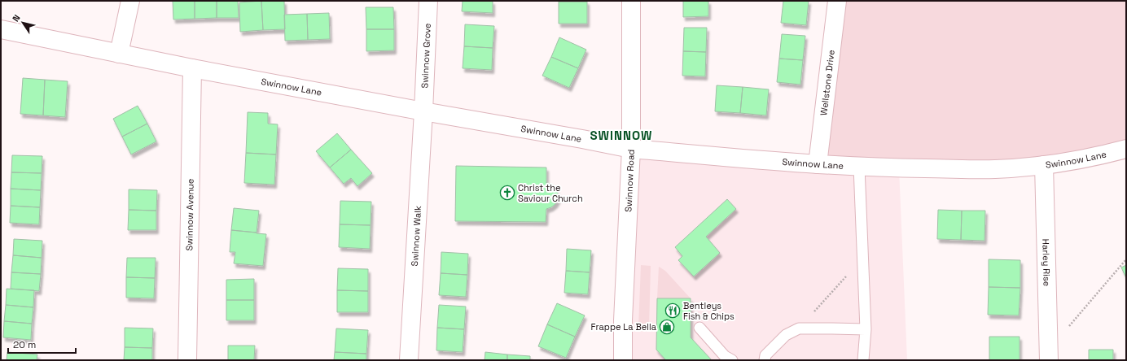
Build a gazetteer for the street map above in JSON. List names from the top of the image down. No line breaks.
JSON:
{"streets":{"street":["Swinnow Grove","Wellstone Drive","Swinnow Lane","Swinnow Road","Swinnow Avenue","Swinnow Walk","Harley Rise"]},"crossings":[["Swinnow Grove","Swinnow Lane"],["Swinnow Grove","Swinnow Walk"],["Wellstone Drive","Swinnow Lane"],["Swinnow Lane","Swinnow Road"],["Swinnow Lane","Swinnow Avenue"],["Swinnow Lane","Swinnow Walk"],["Swinnow Lane","Harley Rise"]],"districts":["SWINNOW"],"places":{"church":["Christ the Saviour Church"],"restaurant":["Bentleys Fish & Chips"],"shop":["Frappe La Bella"]},"scale_bar":"20 m","north":"top left"}
